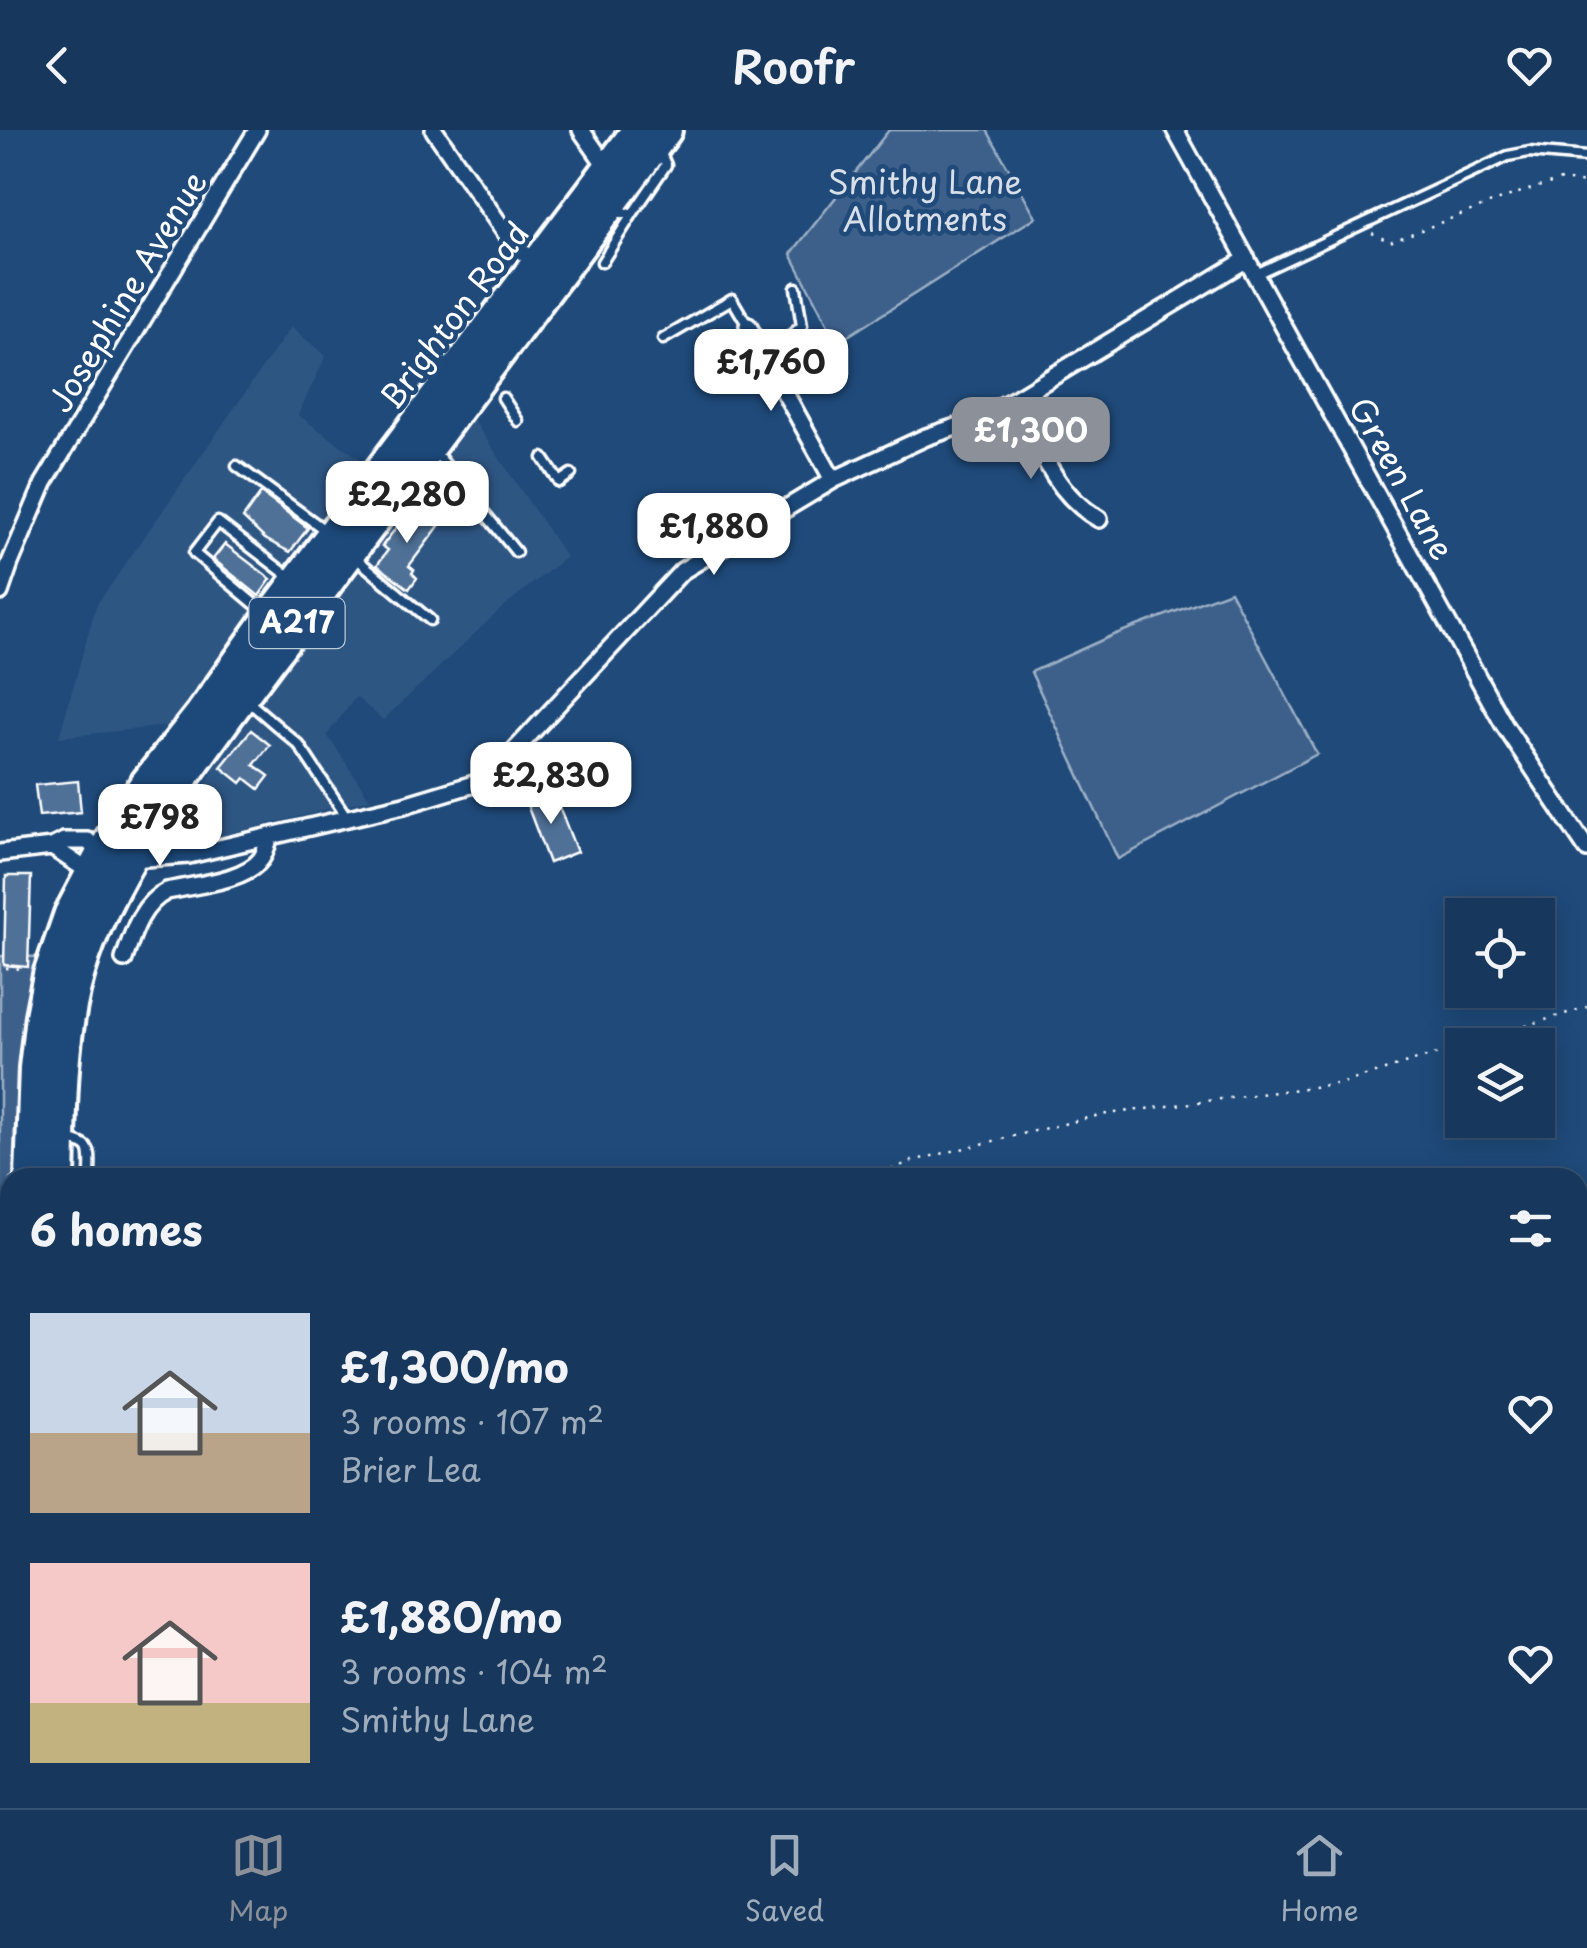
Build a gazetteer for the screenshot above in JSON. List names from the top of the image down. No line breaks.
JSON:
{"streets":{"highway":["Brighton Road","A217"],"street":["Josephine Avenue","Green Lane"]},"parks":["Smithy Lane Allotments"],"page":{"header":"Roofr","price":["£1,760","£1,300","£2,280","£1,880","£2,830","£798"],"heading":"6 homes","list":[{"name":"£1,300/mo","note":"3 rooms · 107 m² · Brier Lea"},{"name":"£1,880/mo","note":"3 rooms · 104 m² · Smithy Lane"}],"tabs":["Map","Saved","Home"]}}
